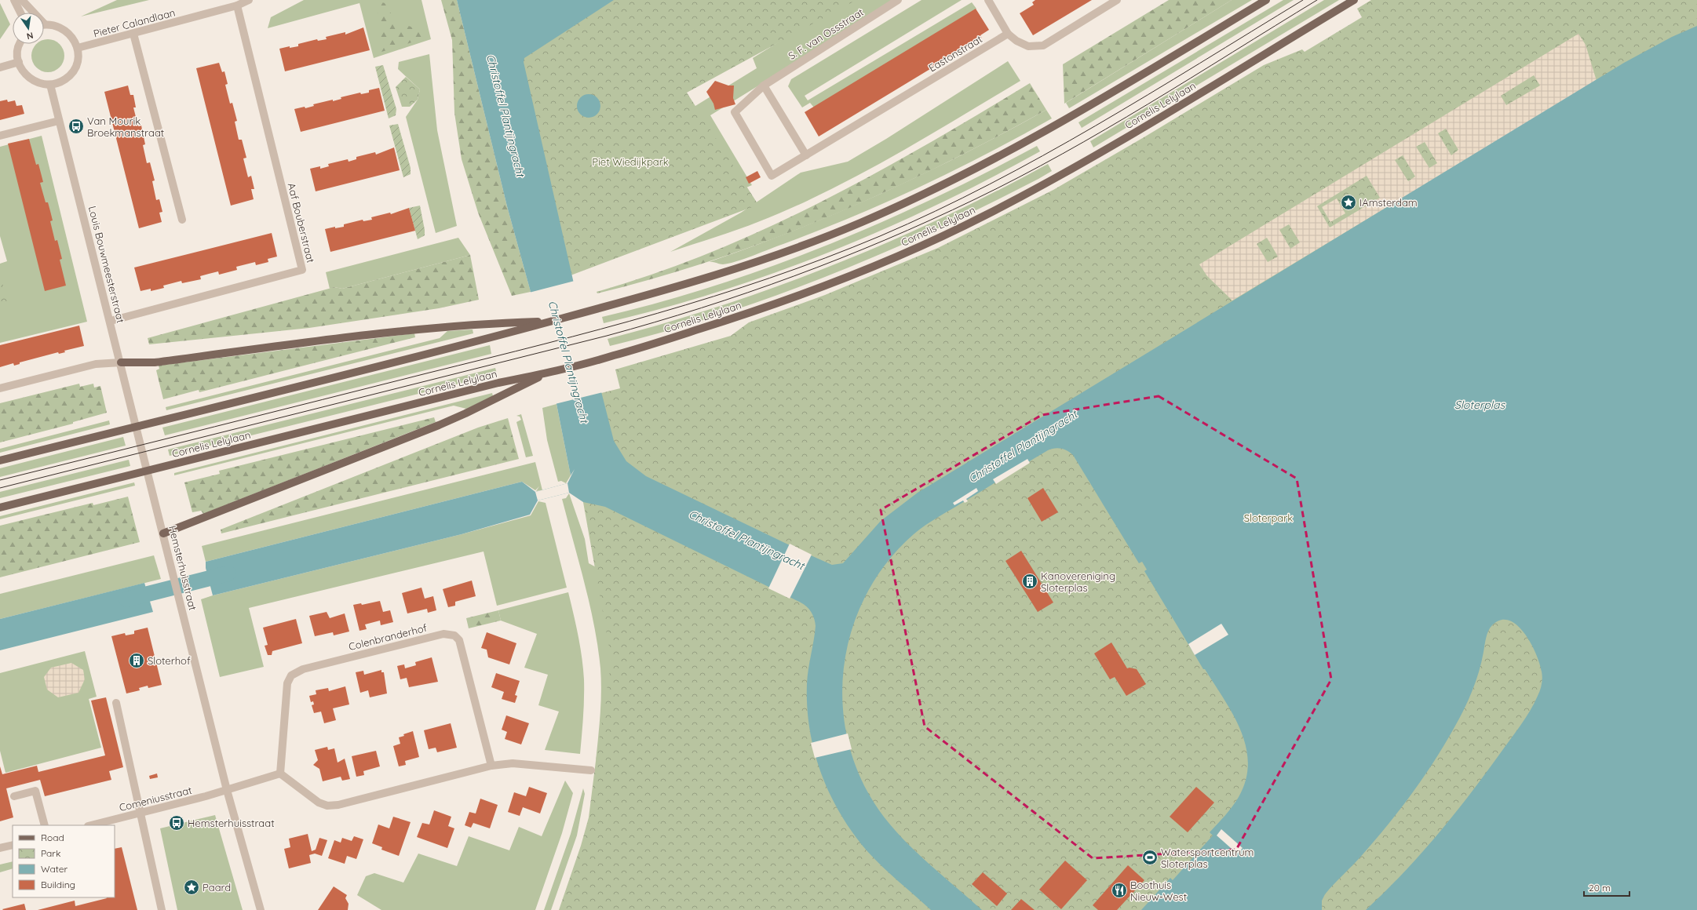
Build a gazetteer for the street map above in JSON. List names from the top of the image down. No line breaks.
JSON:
{"streets":{"main road":["Cornelis Lelylaan"],"street":["Pieter Calandlaan","S. F. van Ossstraat","Eastonstraat","Aaf Bouberstraat","Louis Bouwmeesterstraat","Hemsterhuisstraat","Colenbranderhof","Comeniusstraat"]},"crossings":[["Pieter Calandlaan","Aaf Bouberstraat"],["S. F. van Ossstraat","Eastonstraat"],["Aaf Bouberstraat","Louis Bouwmeesterstraat"],["Louis Bouwmeesterstraat","Hemsterhuisstraat"],["Hemsterhuisstraat","Comeniusstraat"]],"water":["Christoffel Plantijngracht","Sloterplas"],"parks":["Piet Wiedijkpark","Sloterpark"],"places":{"bus stop":["Van Mourik Broekmanstraat","Hemsterhuisstraat"],"place":["IAmsterdam","Paard"],"building":["Kanovereniging Sloterplas","Sloterhof"],"sports":["Watersportcentrum Sloterplas"],"restaurant":["Boothuis Nieuw-West"]},"legend":["Road","Park","Water","Building"],"scale_bar":"20 m","north":"bottom"}
